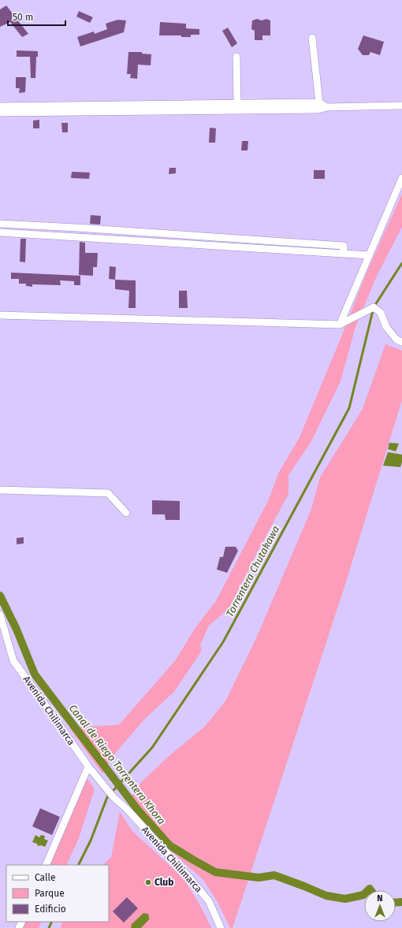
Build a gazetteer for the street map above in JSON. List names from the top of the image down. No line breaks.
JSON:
{"streets":{"street":["Avenida Chilimarca","Avenida Chillimarca"]},"crossings":[["Avenida Chilimarca","Avenida Chillimarca"]],"water":["Torrentera Chutakawa","Canal de Riego Torrentera Khora"],"places":["Club"],"legend":["Calle","Parque","Edificio"],"scale_bar":"50 m","north":"top"}
